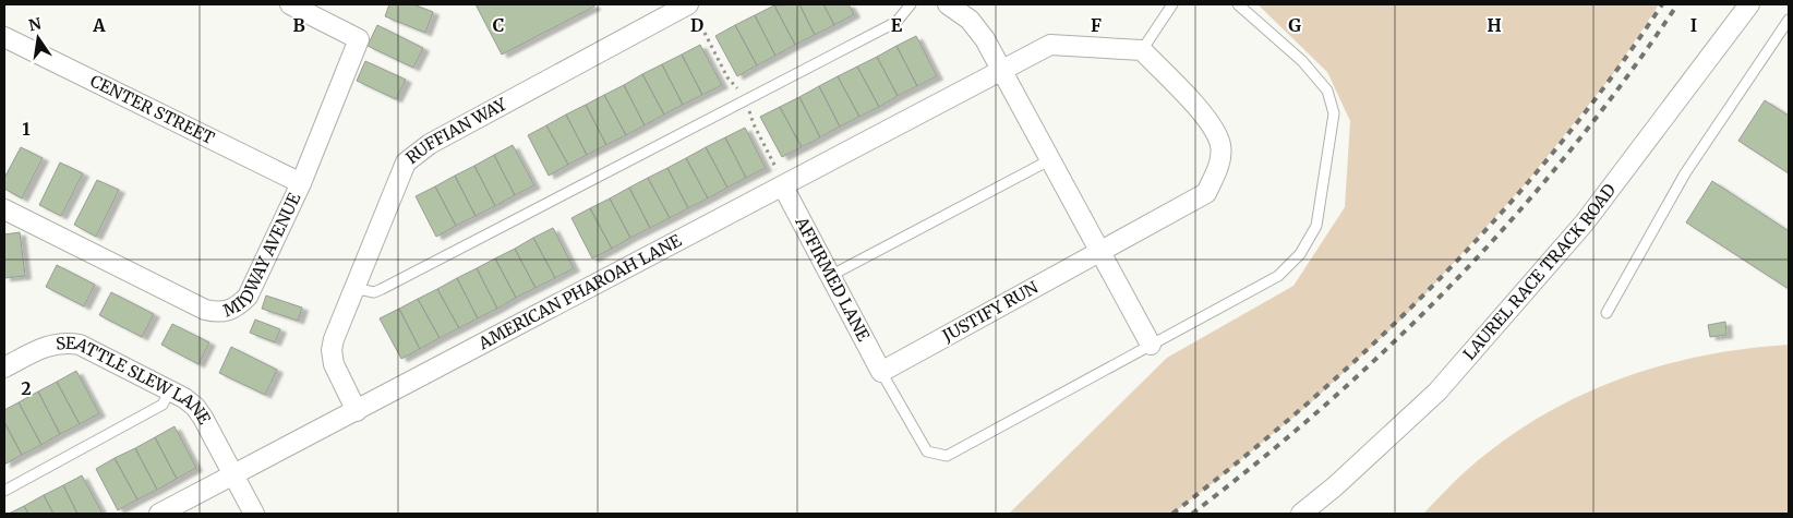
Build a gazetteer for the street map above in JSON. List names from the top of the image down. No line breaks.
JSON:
{"streets":{"street":["CENTER STREET","RUFFIAN WAY","MIDWAY AVENUE","LAUREL RACE TRACK ROAD","AFFIRMED LANE","AMERICAN PHAROAH LANE","JUSTIFY RUN","SEATTLE SLEW LANE"]},"crossings":[["CENTER STREET","MIDWAY AVENUE"],["RUFFIAN WAY","AMERICAN PHAROAH LANE"],["AFFIRMED LANE","AMERICAN PHAROAH LANE"],["AFFIRMED LANE","JUSTIFY RUN"],["AMERICAN PHAROAH LANE","JUSTIFY RUN"],["AMERICAN PHAROAH LANE","SEATTLE SLEW LANE"]],"north":"top","grid":{"columns":["A","B","C","D","E","F","G","H","I"],"rows":["1","2"]}}
